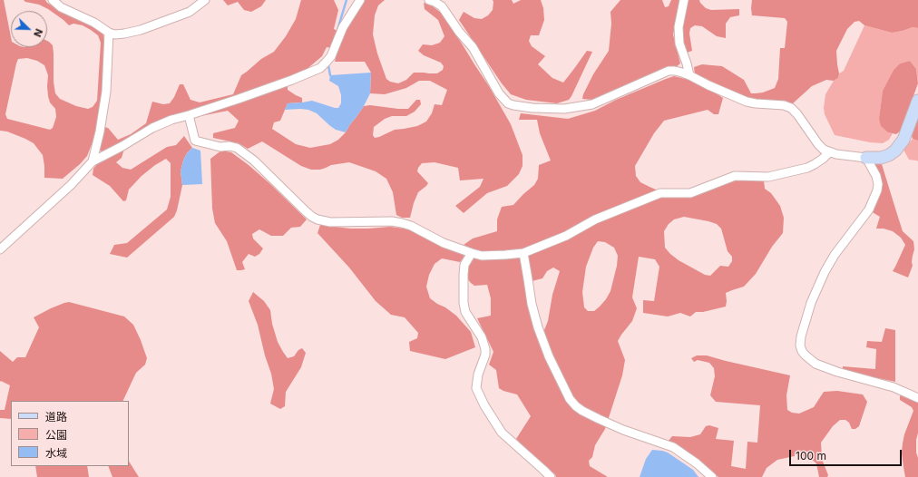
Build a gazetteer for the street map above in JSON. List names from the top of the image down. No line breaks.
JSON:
{"legend":["道路","公園","水域"],"scale_bar":"100 m","north":"bottom right"}
